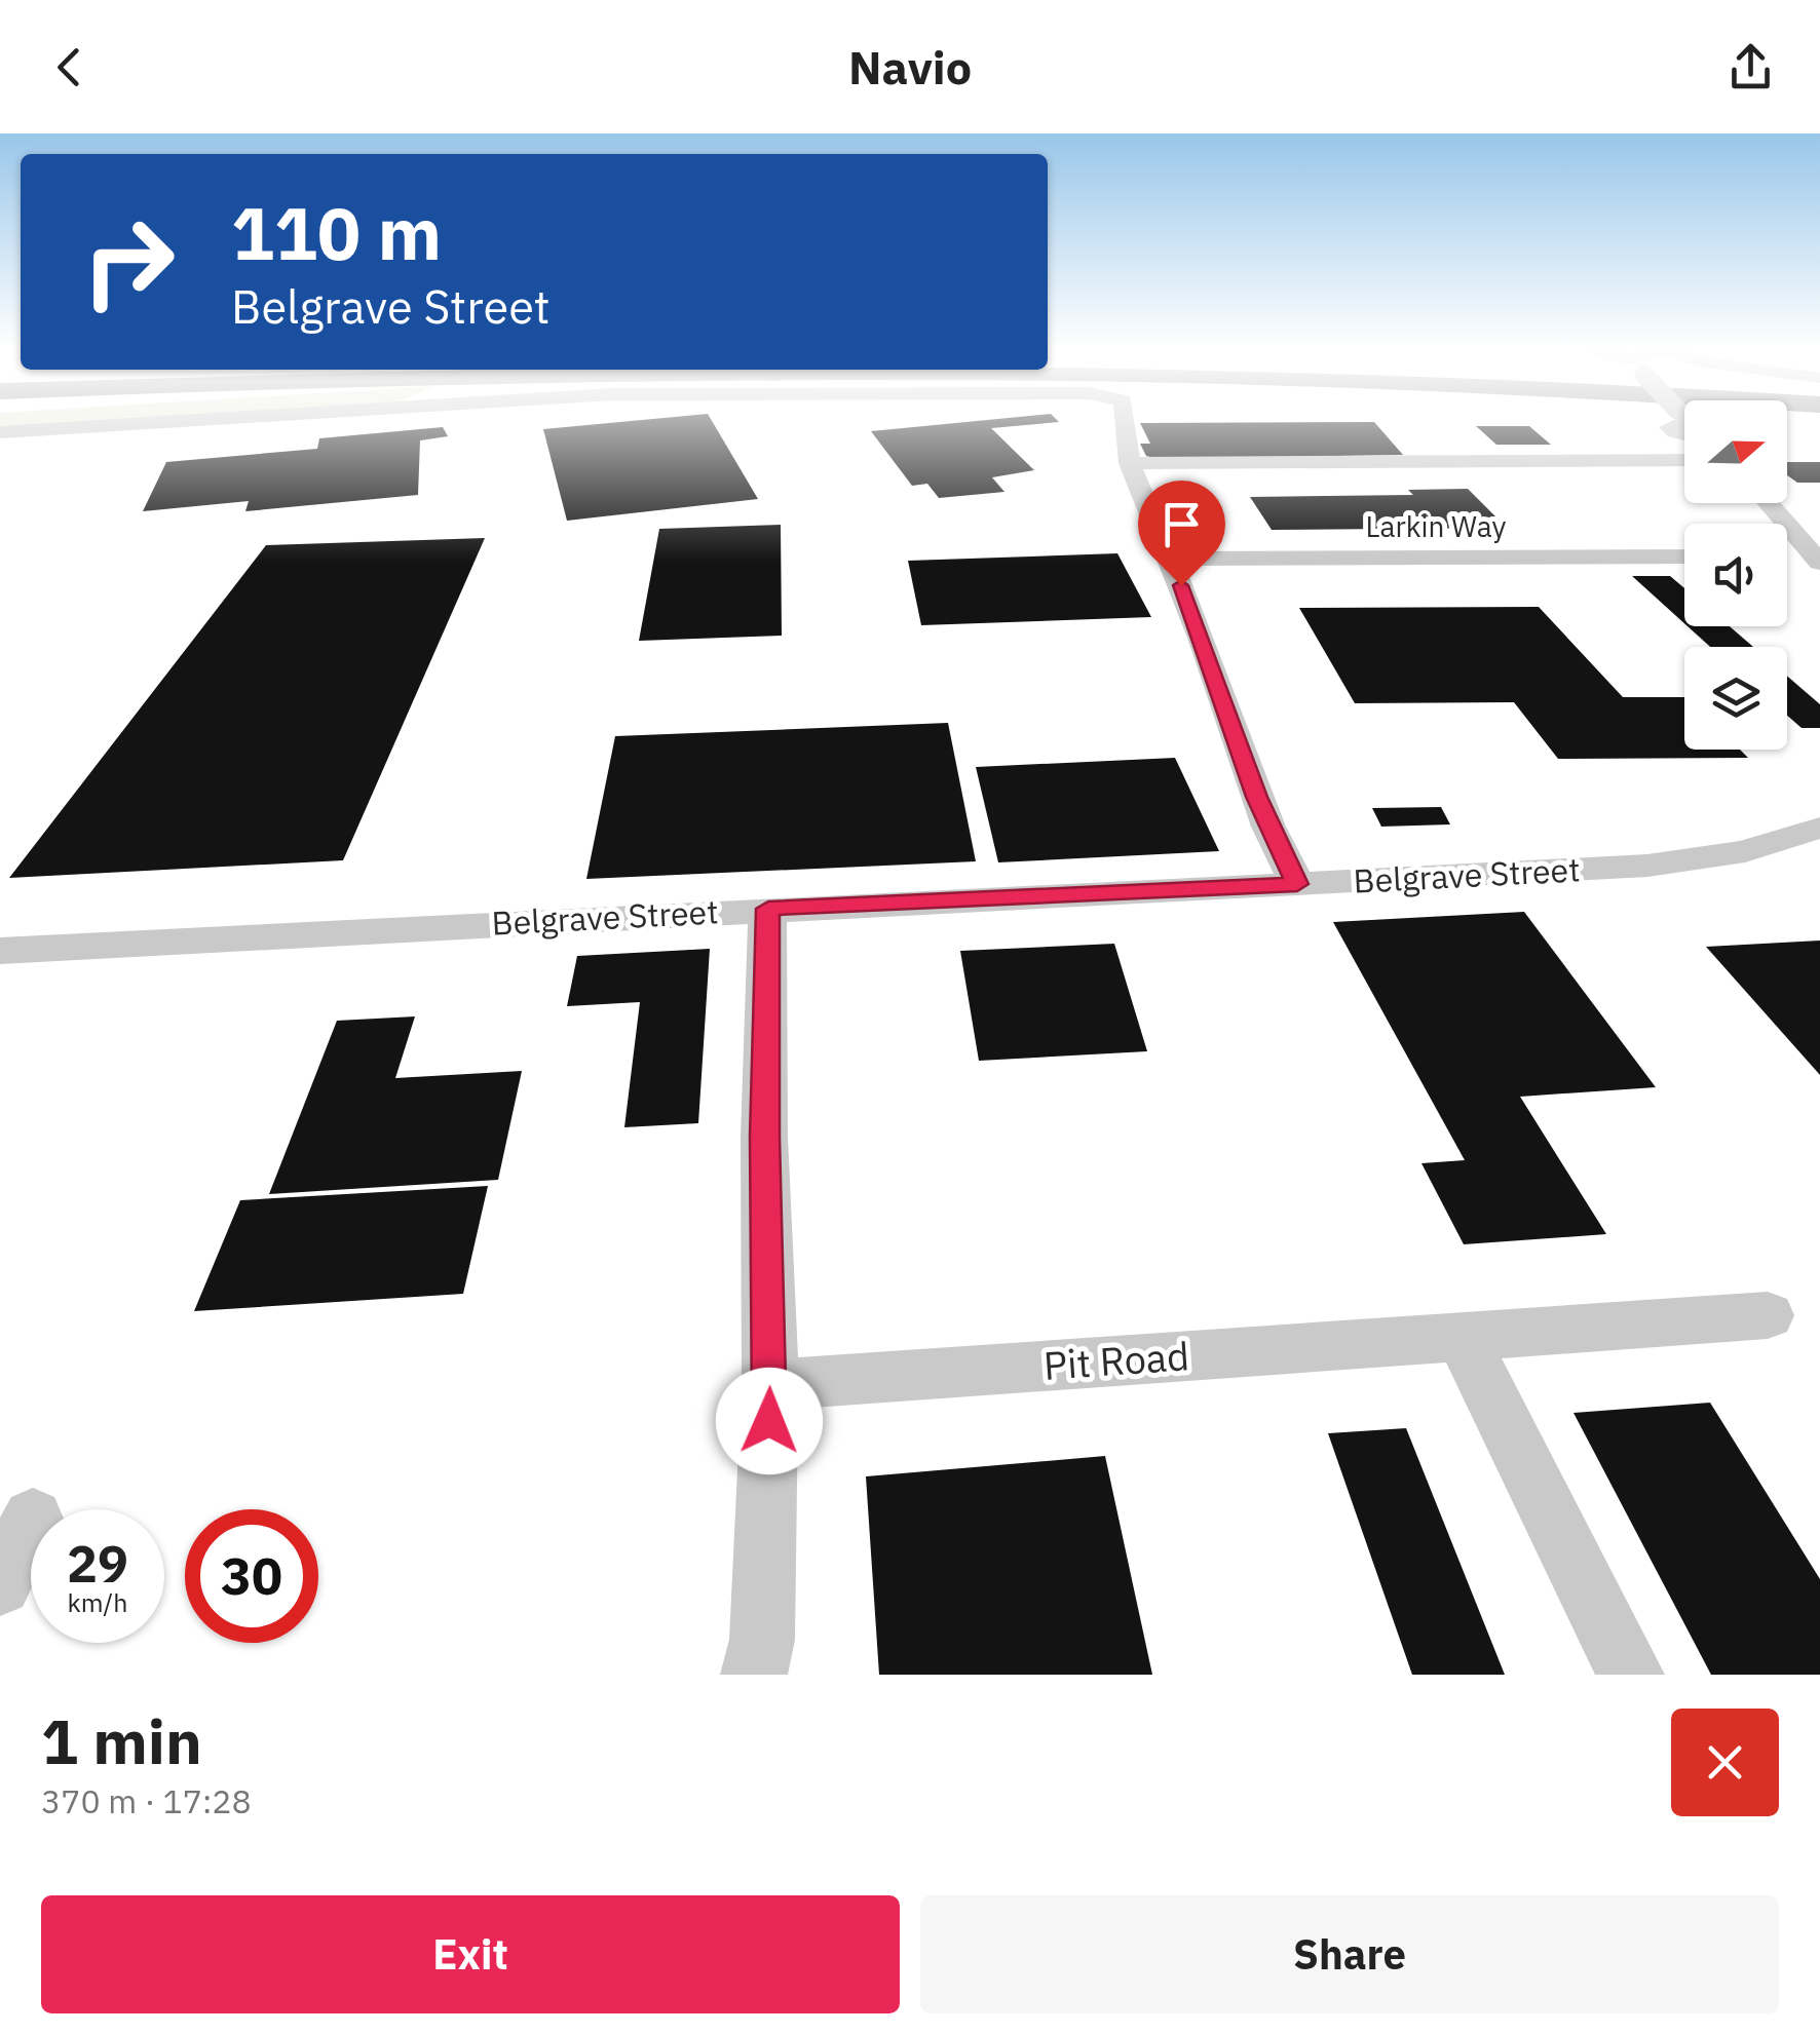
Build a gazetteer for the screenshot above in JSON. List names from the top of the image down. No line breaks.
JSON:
{"streets":{"street":["Larkin Way","Belgrave Street","Pit Road"]},"north":"right","page":{"header":"Navio","turn":["110 m","Belgrave Street"],"speed":"29 km/h","limit":"30","heading":["1 min","370 m · 17:28"],"buttons":["Exit","Share"]}}
